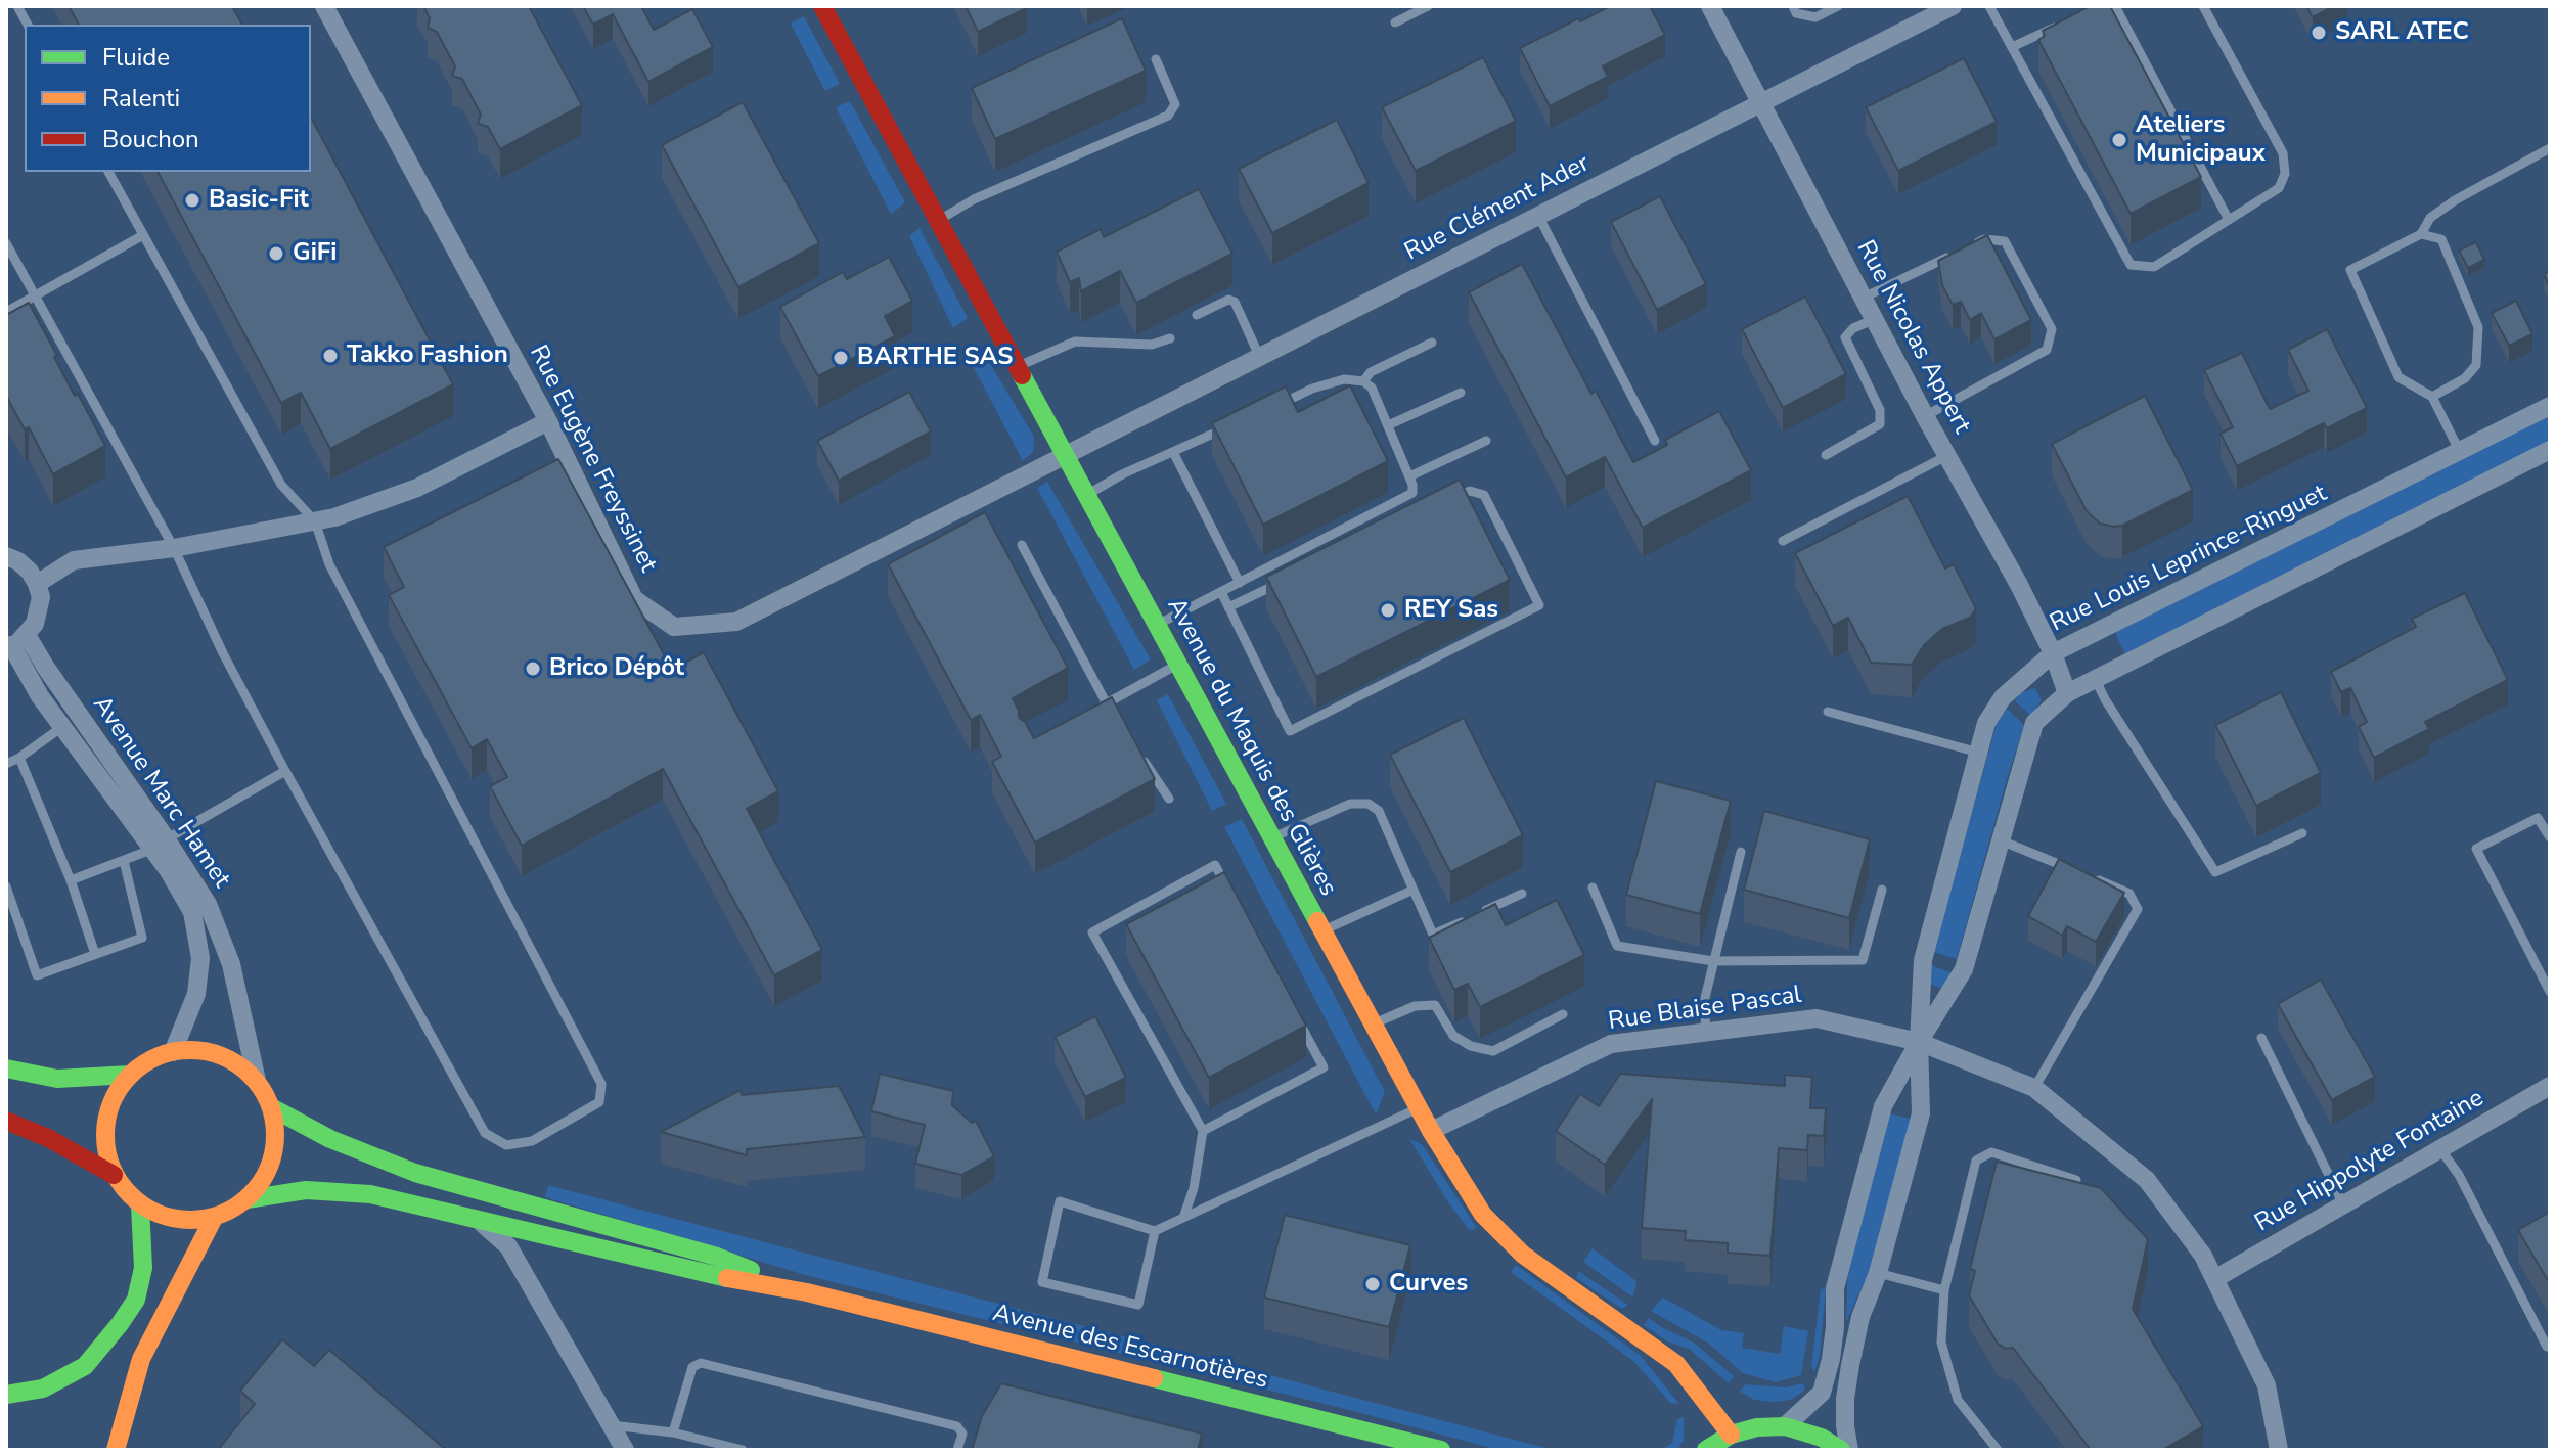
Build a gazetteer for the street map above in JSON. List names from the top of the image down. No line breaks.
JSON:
{"streets":{"main road":["Avenue du Maquis des Glières","Avenue des Escarnotières"],"street":["Rue Clément Ader","Rue Nicolas Appert","Rue Eugène Freyssinet","Rue Louis Leprince-Ringuet","Avenue Marc Hamet","Rue Blaise Pascal","Rue Hippolyte Fontaine"]},"crossings":[["Rue Clément Ader","Rue Nicolas Appert"],["Rue Clément Ader","Rue Eugène Freyssinet"],["Rue Clément Ader","Avenue du Maquis des Glières"],["Rue Nicolas Appert","Rue Louis Leprince-Ringuet"],["Rue Eugène Freyssinet","Avenue du Maquis des Glières"],["Rue Louis Leprince-Ringuet","Rue Blaise Pascal"],["Avenue du Maquis des Glières","Rue Blaise Pascal"],["Avenue Marc Hamet","Avenue des Escarnotières"],["Rue Blaise Pascal","Rue Hippolyte Fontaine"]],"places":["SARL ATEC","Ateliers Municipaux","Basic-Fit","GiFi","Takko Fashion","BARTHE SAS","REY Sas","Brico Dépôt","Curves"],"legend":["Fluide","Ralenti","Bouchon"]}
